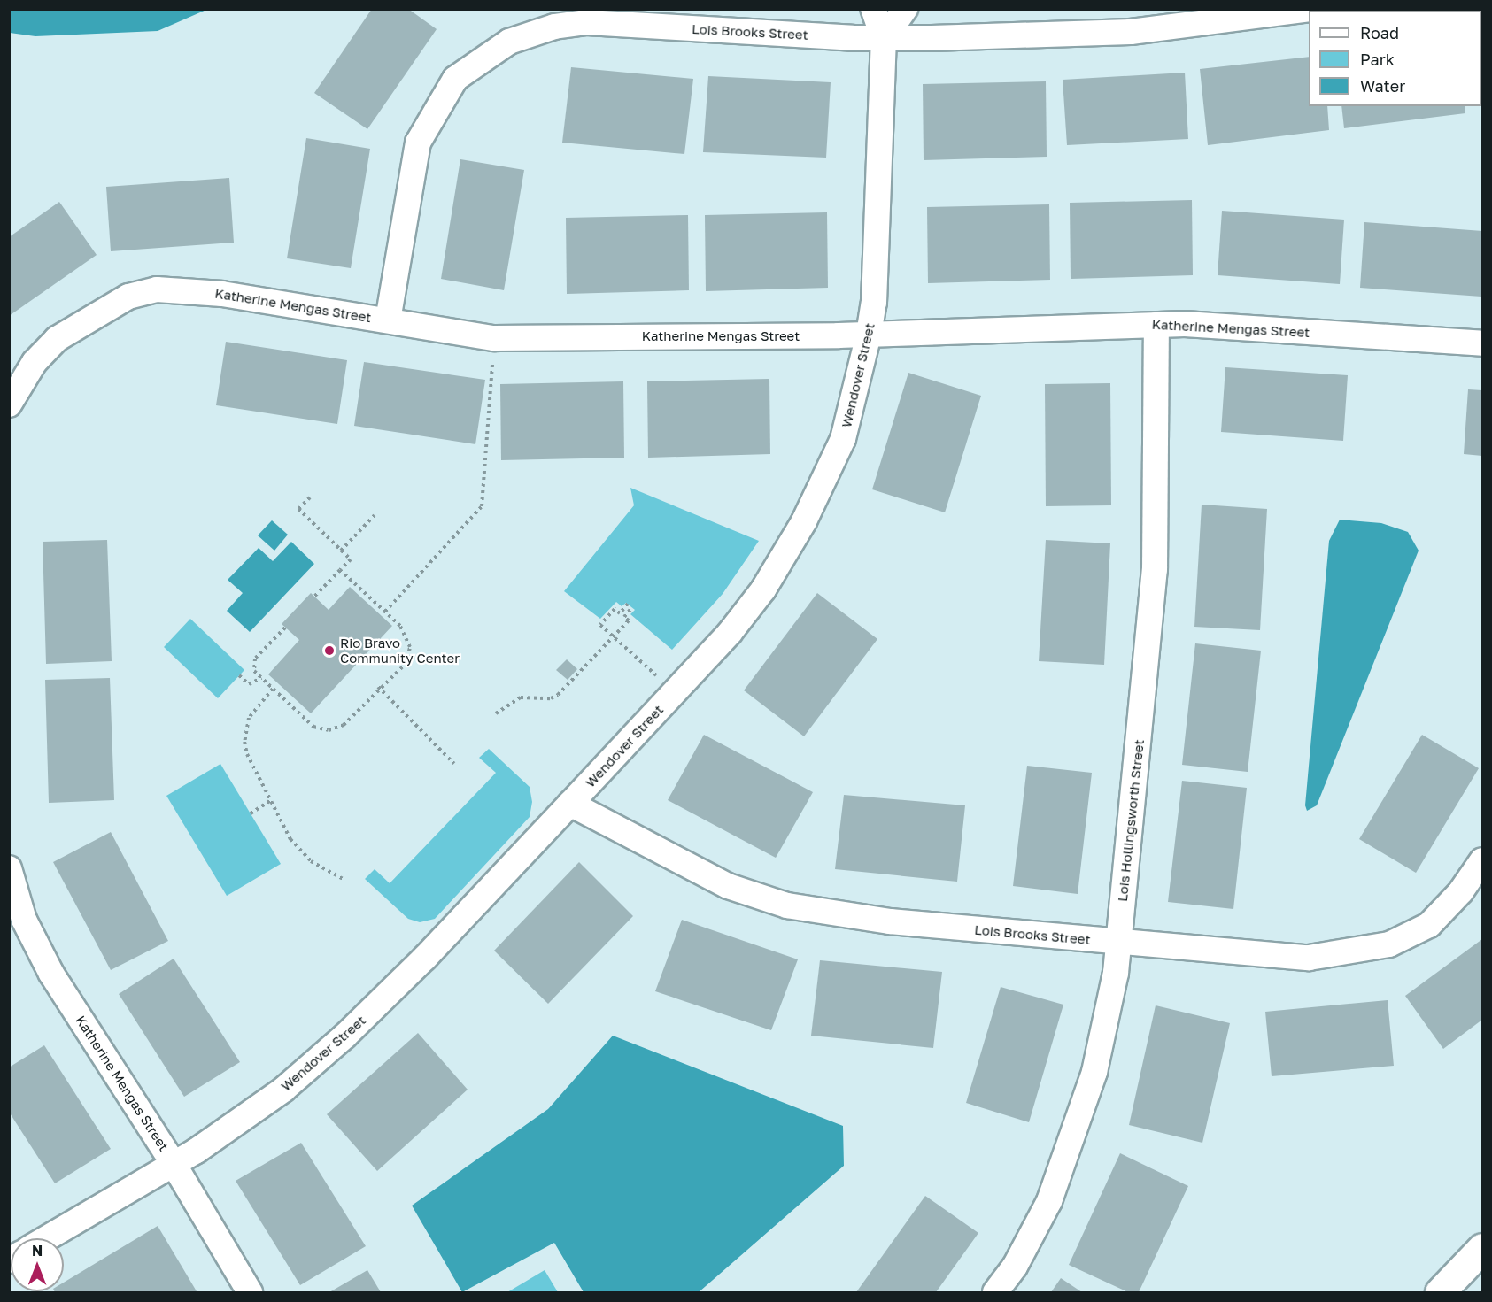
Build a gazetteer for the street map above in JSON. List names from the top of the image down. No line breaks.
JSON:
{"streets":{"street":["Lois Brooks Street","Katherine Mengas Street","Wendover Street","Lois Hollingsworth Street"]},"crossings":[["Lois Brooks Street","Katherine Mengas Street"],["Lois Brooks Street","Wendover Street"],["Lois Brooks Street","Lois Hollingsworth Street"],["Katherine Mengas Street","Wendover Street"],["Katherine Mengas Street","Lois Hollingsworth Street"]],"places":["Rio Bravo Community Center"],"legend":["Road","Park","Water"],"north":"top"}
